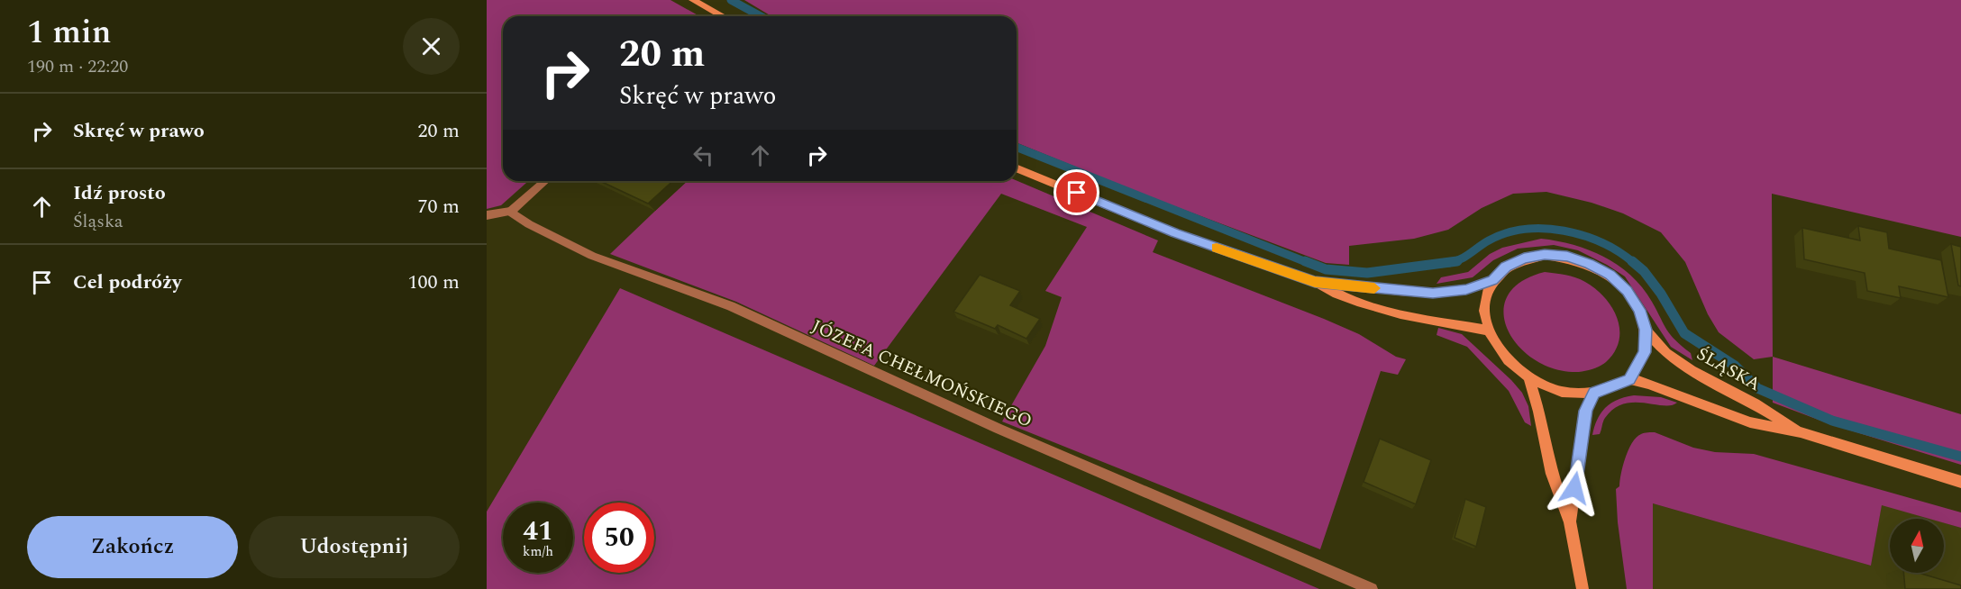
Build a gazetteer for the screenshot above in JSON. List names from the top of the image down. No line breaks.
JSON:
{"streets":{"main road":["ŚLĄSKA"],"street":["JÓZEFA CHEŁMOŃSKIEGO"]},"north":"top","page":{"heading":["1 min","190 m · 22:20"],"turn":["20 m","Skręć w prawo"],"list":[{"name":"Skręć w prawo","value":"20 m"},{"name":"Idź prosto","note":"Śląska","value":"70 m"},{"name":"Cel podróży","value":"100 m"}],"speed":"41 km/h","limit":"50","buttons":["Zakończ","Udostępnij"]}}
